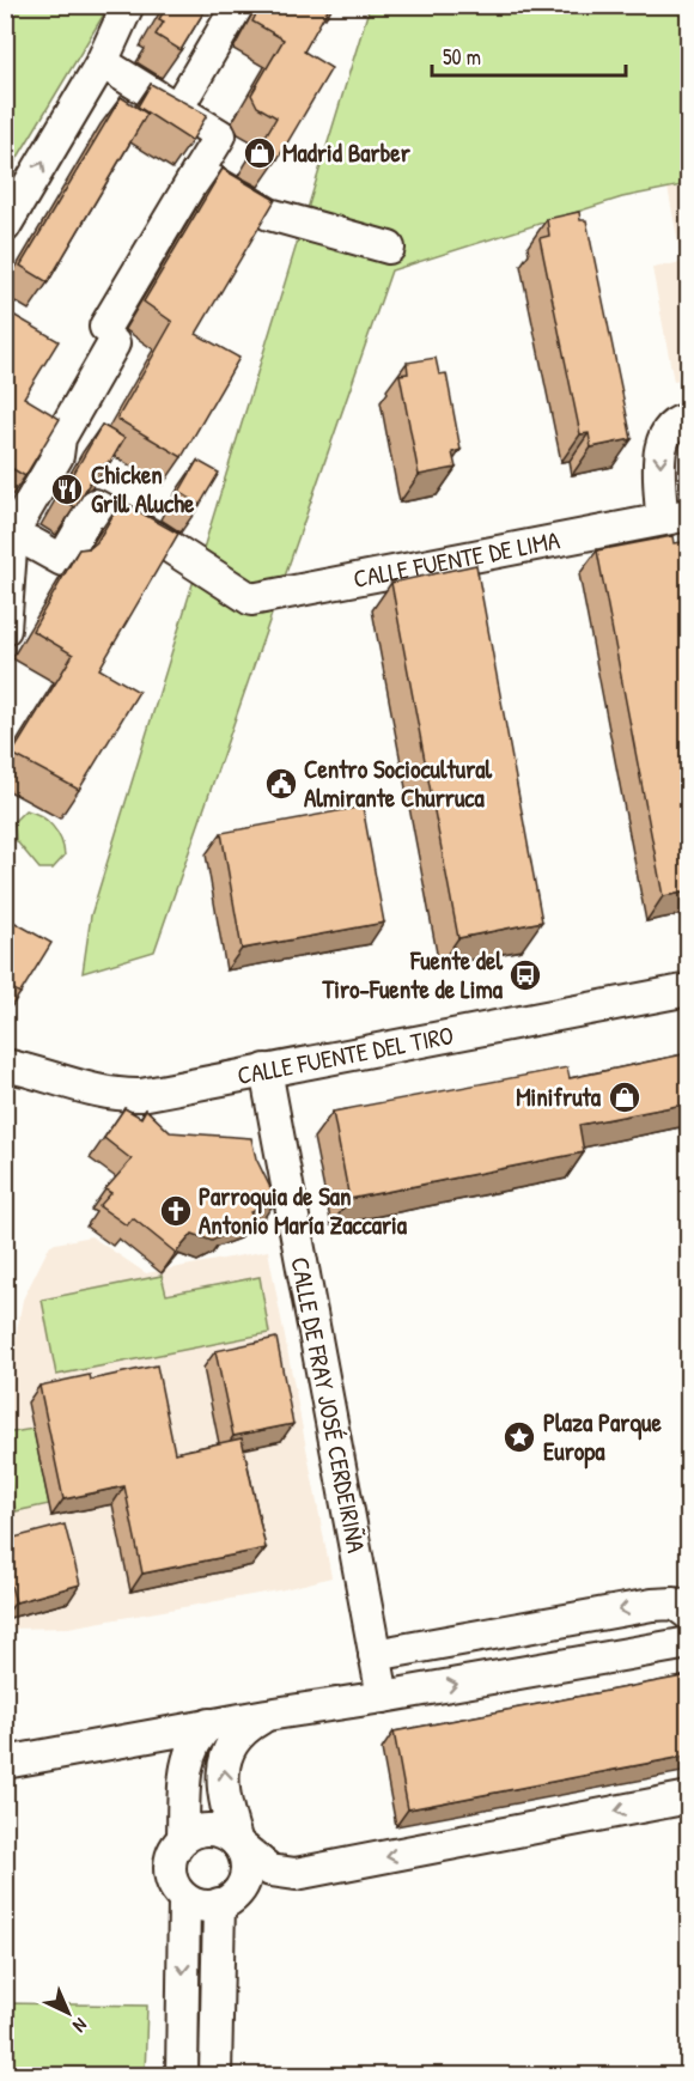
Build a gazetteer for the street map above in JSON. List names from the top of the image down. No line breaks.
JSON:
{"streets":{"street":["CALLE FUENTE DE LIMA","CALLE FUENTE DEL TIRO","CALLE DE FRAY JOSÉ CERDEIRIÑA"]},"crossings":[["CALLE FUENTE DEL TIRO","CALLE DE FRAY JOSÉ CERDEIRIÑA"]],"places":{"shop":["Madrid Barber","Minifruta"],"restaurant":["Chicken Grill Aluche"],"public building":["Centro Sociocultural Almirante Churruca"],"bus stop":["Fuente del Tiro-Fuente de Lima"],"church":["Parroquia de San Antonio María Zaccaria"],"place":["Plaza Parque Europa"]},"scale_bar":"50 m","north":"bottom right"}
